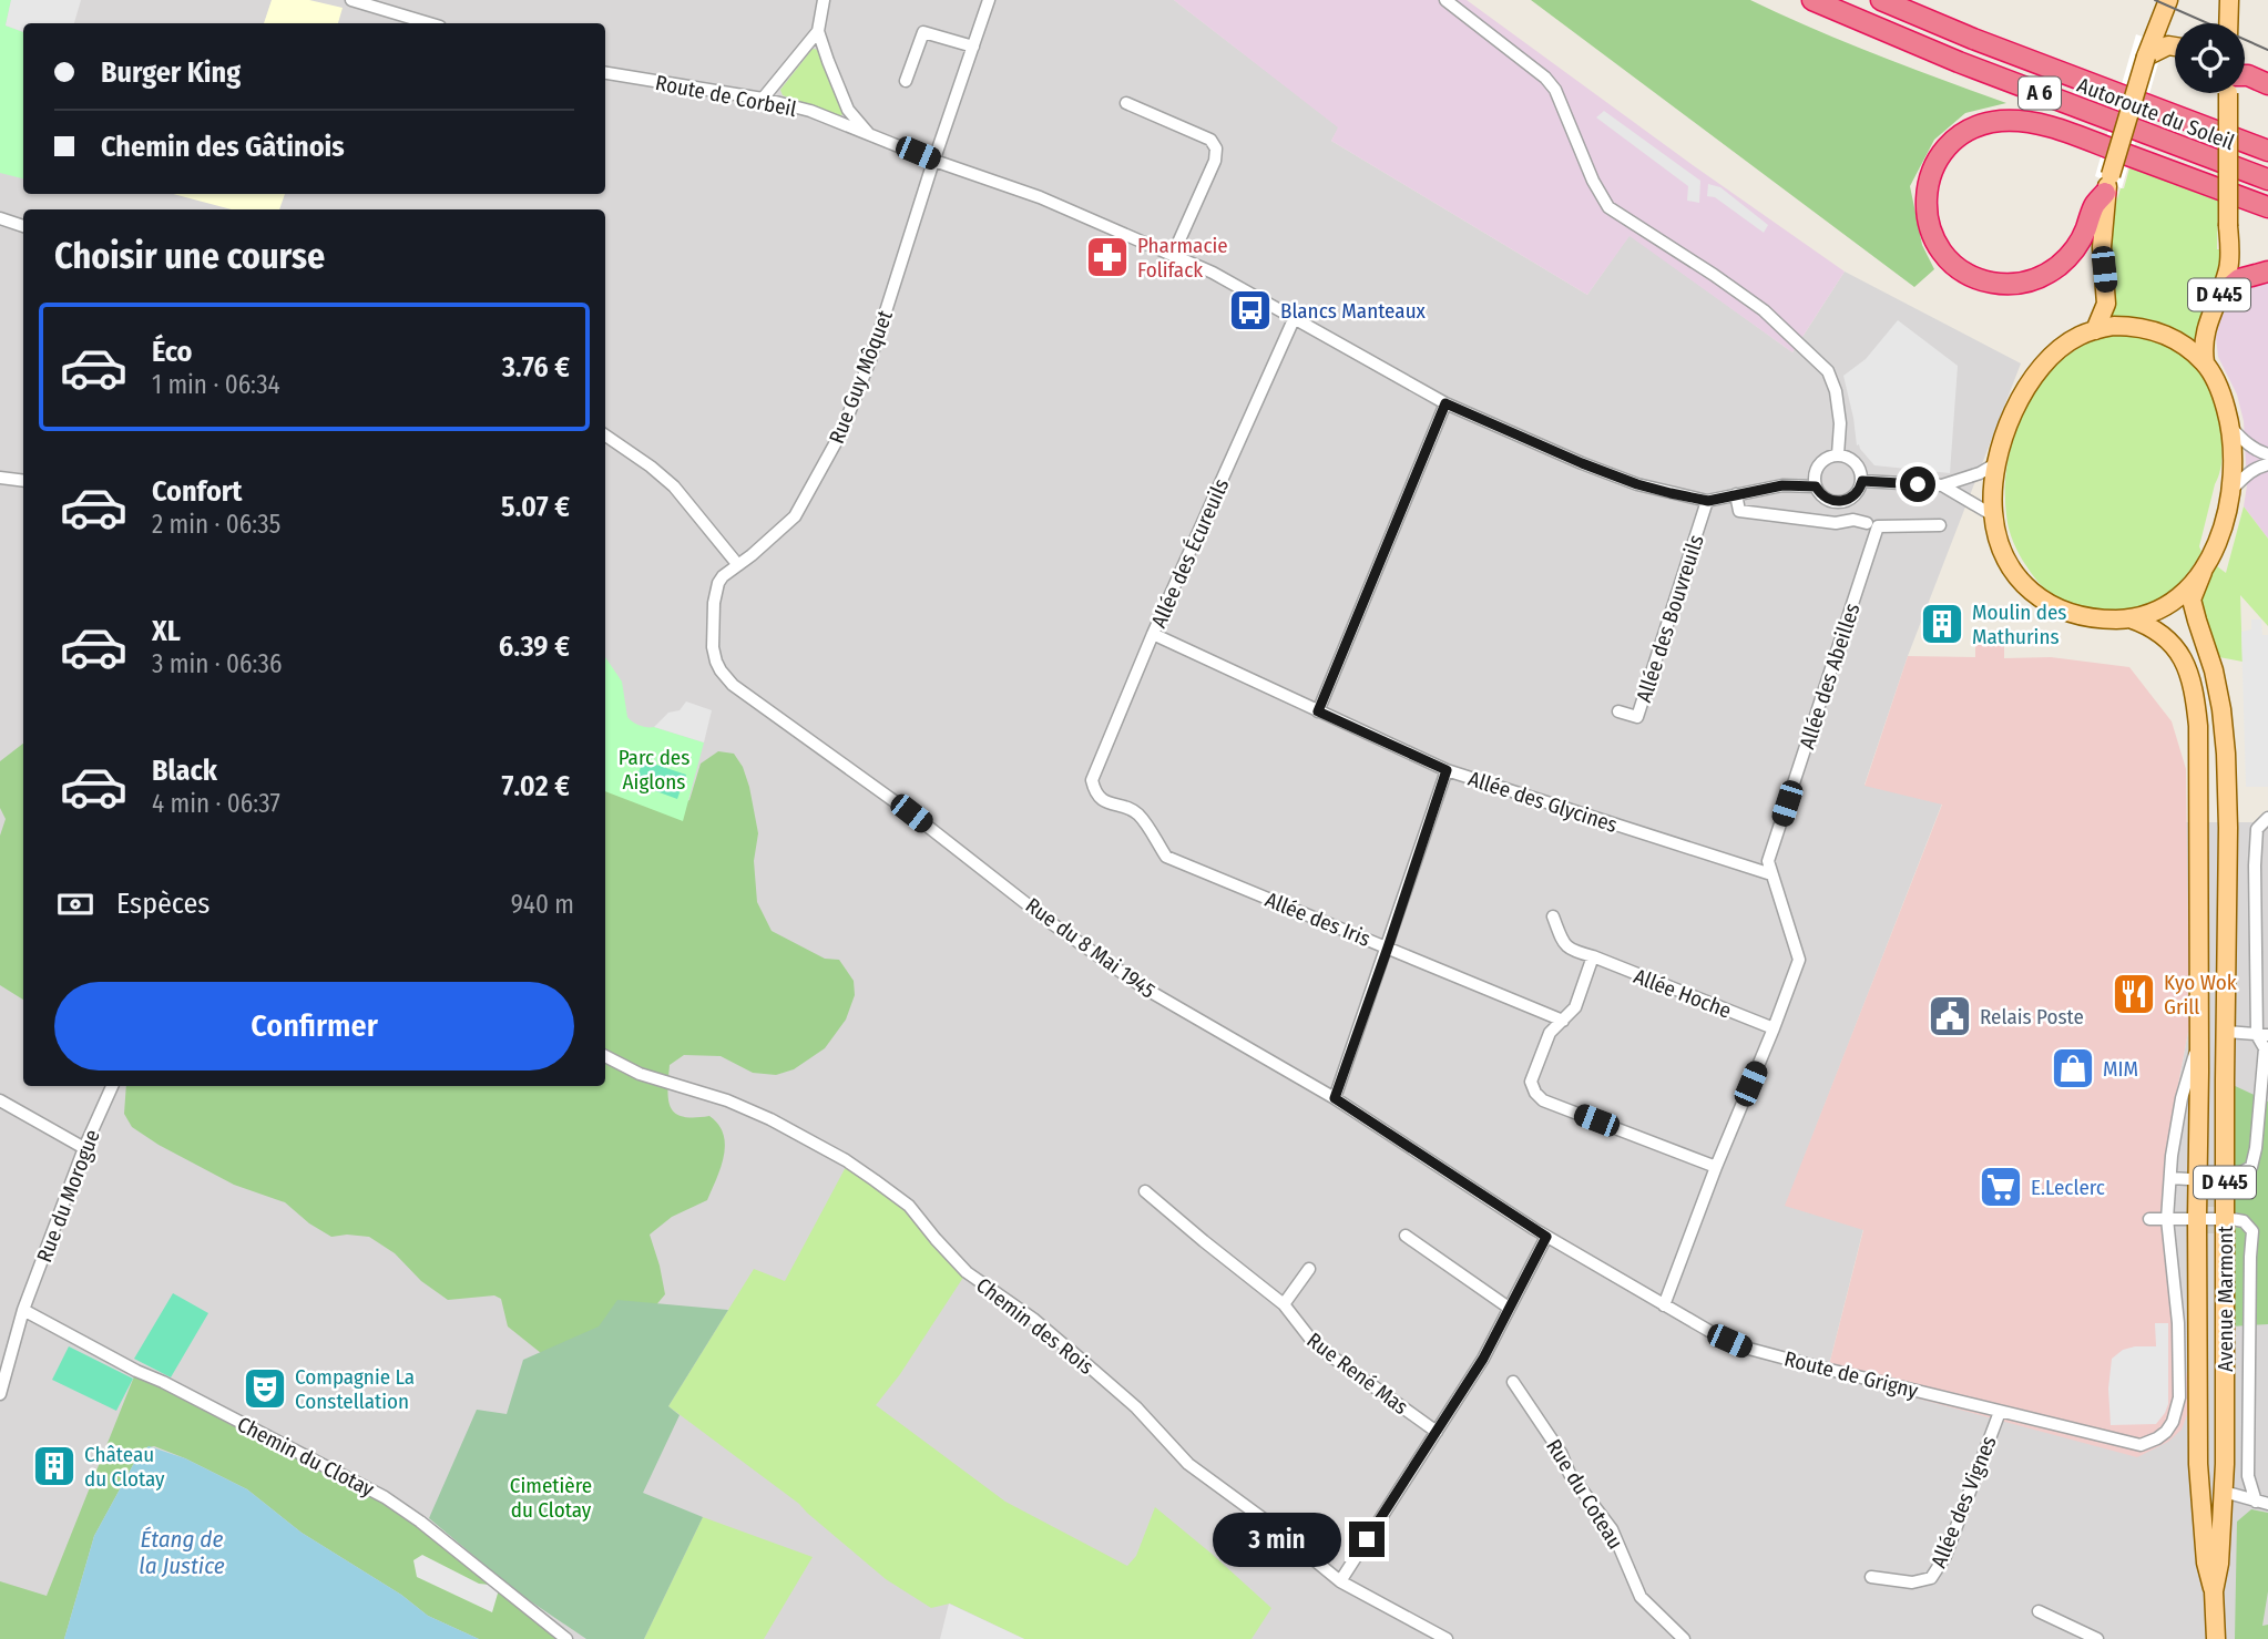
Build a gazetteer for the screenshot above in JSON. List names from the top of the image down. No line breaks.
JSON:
{"streets":{"highway":["A 6","Autoroute du Soleil"],"main road":["D 445","Avenue Marmont"],"street":["Route de Corbeil","Rue Guy Môquet","Allée des Écureuils","Allée des Bouvreuils","Allée des Abeilles","Allée des Glycines","Allée des Iris","Rue du 8 Mai 1945","Allée Hoche","Rue du Morogue","Chemin des Rois","Rue René Mas","Route de Grigny","Chemin du Clotay","Rue du Coteau","Allée des Vignes"]},"crossings":[["Route de Corbeil","Rue Guy Môquet"],["Route de Corbeil","Allée des Écureuils"],["Route de Corbeil","Allée des Bouvreuils"],["D 445","Avenue Marmont"],["Rue Guy Môquet","Rue du 8 Mai 1945"],["Allée des Écureuils","Allée des Glycines"],["Allée des Écureuils","Allée des Iris"],["Allée des Abeilles","Allée des Glycines"],["Allée des Abeilles","Allée Hoche"],["Allée des Abeilles","Route de Grigny"],["Rue du 8 Mai 1945","Route de Grigny"],["Rue du Morogue","Chemin du Clotay"],["Route de Grigny","Allée des Vignes"]],"water":["Étang de la Justice"],"parks":["Parc des Aiglons","Cimetière du Clotay"],"places":{"pharmacy":["Pharmacie Folifack"],"bus stop":["Blancs Manteaux"],"building":["Moulin des Mathurins","Château du Clotay"],"restaurant":["Kyo Wok Grill"],"public building":["Relais Poste"],"shop":["MIM"],"supermarket":["E.Leclerc"],"theatre":["Compagnie La Constellation"]},"page":{"banner":["Burger King","Chemin des Gâtinois"],"heading":"Choisir une course","list":[{"name":"Éco","note":"1 min · 06:34","value":"3.76 €"},{"name":"Confort","note":"2 min · 06:35","value":"5.07 €"},{"name":"XL","note":"3 min · 06:36","value":"6.39 €"},{"name":"Black","note":"4 min · 06:37","value":"7.02 €"}],"pay":["Espèces","940 m"],"buttons":"Confirmer","bubble":"3 min"}}
